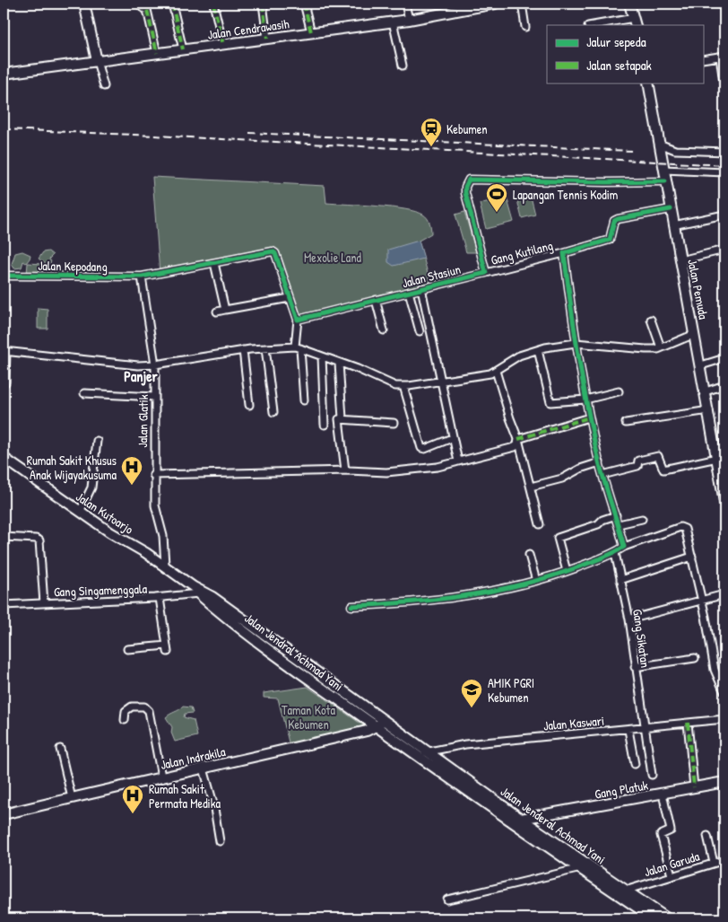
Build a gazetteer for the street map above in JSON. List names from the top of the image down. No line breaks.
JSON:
{"streets":{"main road":["Jalan Cendrawasih","Jalan Pemuda","Jalan Kutoarjo","Jalan Indrakila","Gang Platuk","Jalan Jenderal Achmad Yani"],"street":["Gang Kutilang","Jalan Kepodang","Jalan Stasiun","Jalan Glatik","Gang Singamenggala","Gang Sikatan","Jalan Kaswari","Jalan Garuda"]},"crossings":[["Gang Kutilang","Jalan Stasiun"],["Gang Kutilang","Jalan Pemuda"],["Jalan Kepodang","Jalan Glatik"],["Jalan Glatik","Jalan Kutoarjo"],["Jalan Kutoarjo","Gang Singamenggala"],["Jalan Kutoarjo","Jalan Jenderal Achmad Yani"],["Gang Singamenggala","Jalan Jenderal Achmad Yani"],["Gang Sikatan","Jalan Kaswari"],["Jalan Kaswari","Jalan Jenderal Achmad Yani"],["Jalan Indrakila","Jalan Jenderal Achmad Yani"],["Gang Platuk","Jalan Jenderal Achmad Yani"],["Jalan Jenderal Achmad Yani","Jalan Garuda"]],"districts":["Panjer"],"parks":["Mexolie Land","Taman Kota Kebumen"],"places":{"station":["Kebumen"],"sports":["Lapangan Tennis Kodim"],"hospital":["Rumah Sakit Khusus Anak Wijayakusuma","Rumah Sakit Permata Medika"],"school or university":["AMIK PGRI Kebumen"]},"legend":["Jalur sepeda","Jalan setapak"]}
